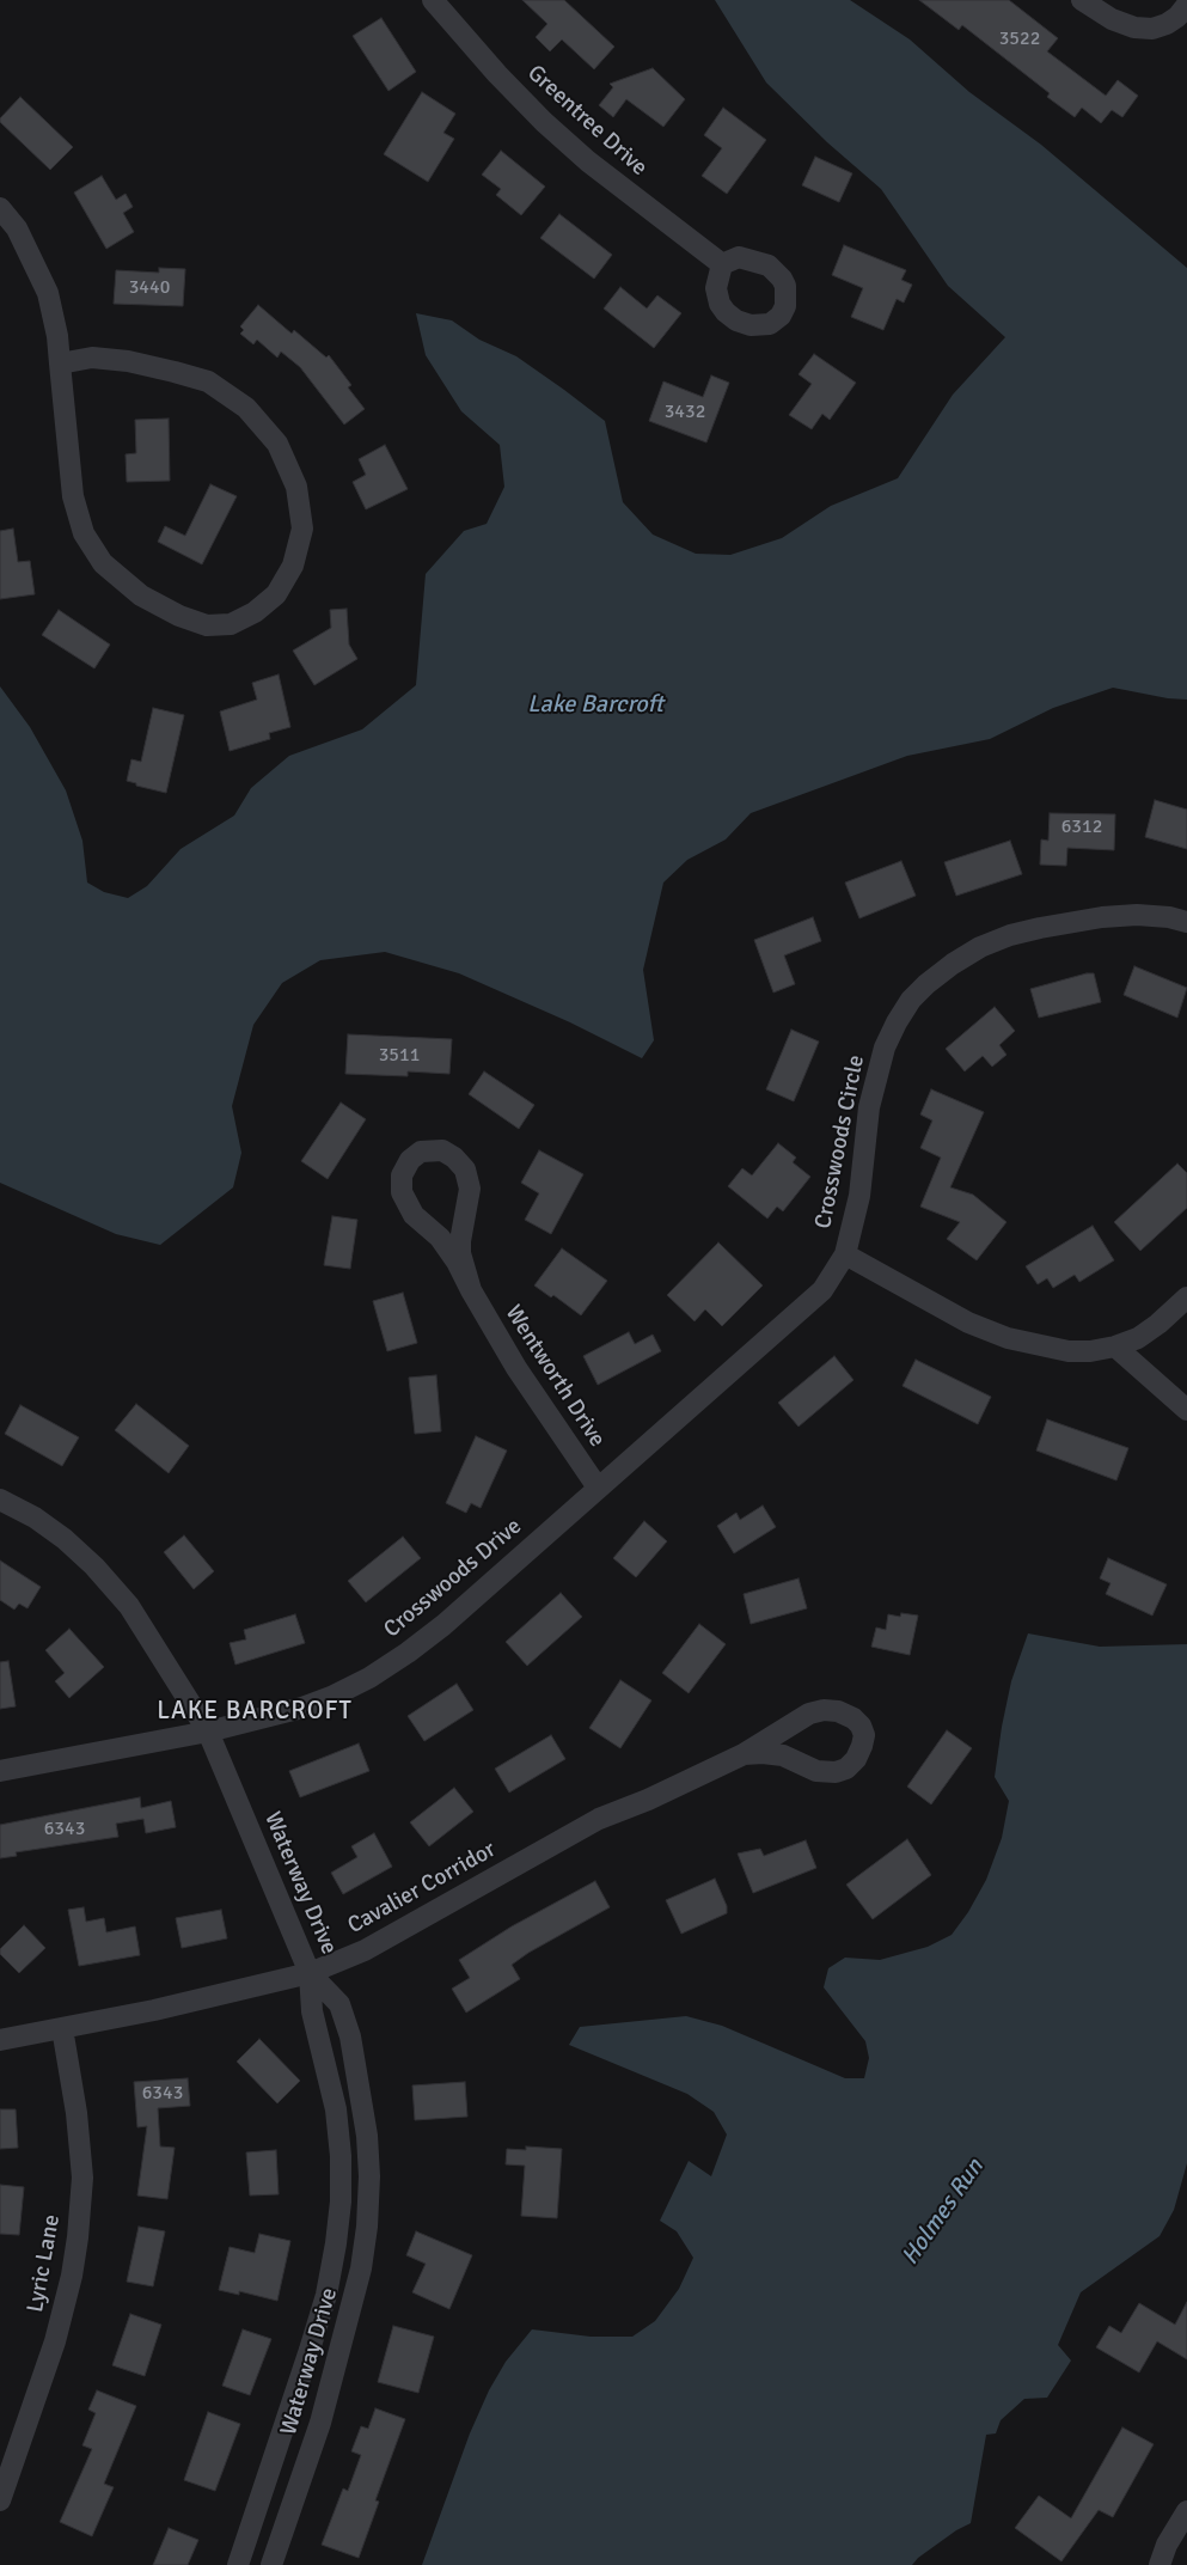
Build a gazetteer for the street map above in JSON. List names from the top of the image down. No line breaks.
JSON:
{"streets":{"street":["Greentree Drive","Crosswoods Circle","Wentworth Drive","Crosswoods Drive","Waterway Drive","Cavalier Corridor","Lyric Lane"]},"crossings":[["Crosswoods Circle","Crosswoods Drive"],["Wentworth Drive","Crosswoods Drive"],["Crosswoods Drive","Waterway Drive"],["Waterway Drive","Cavalier Corridor"],["Cavalier Corridor","Lyric Lane"]],"districts":["LAKE BARCROFT"],"water":["Lake Barcroft","Holmes Run"],"house_numbers":["3522","3440","3432","6312","3511","6343","6343"]}
